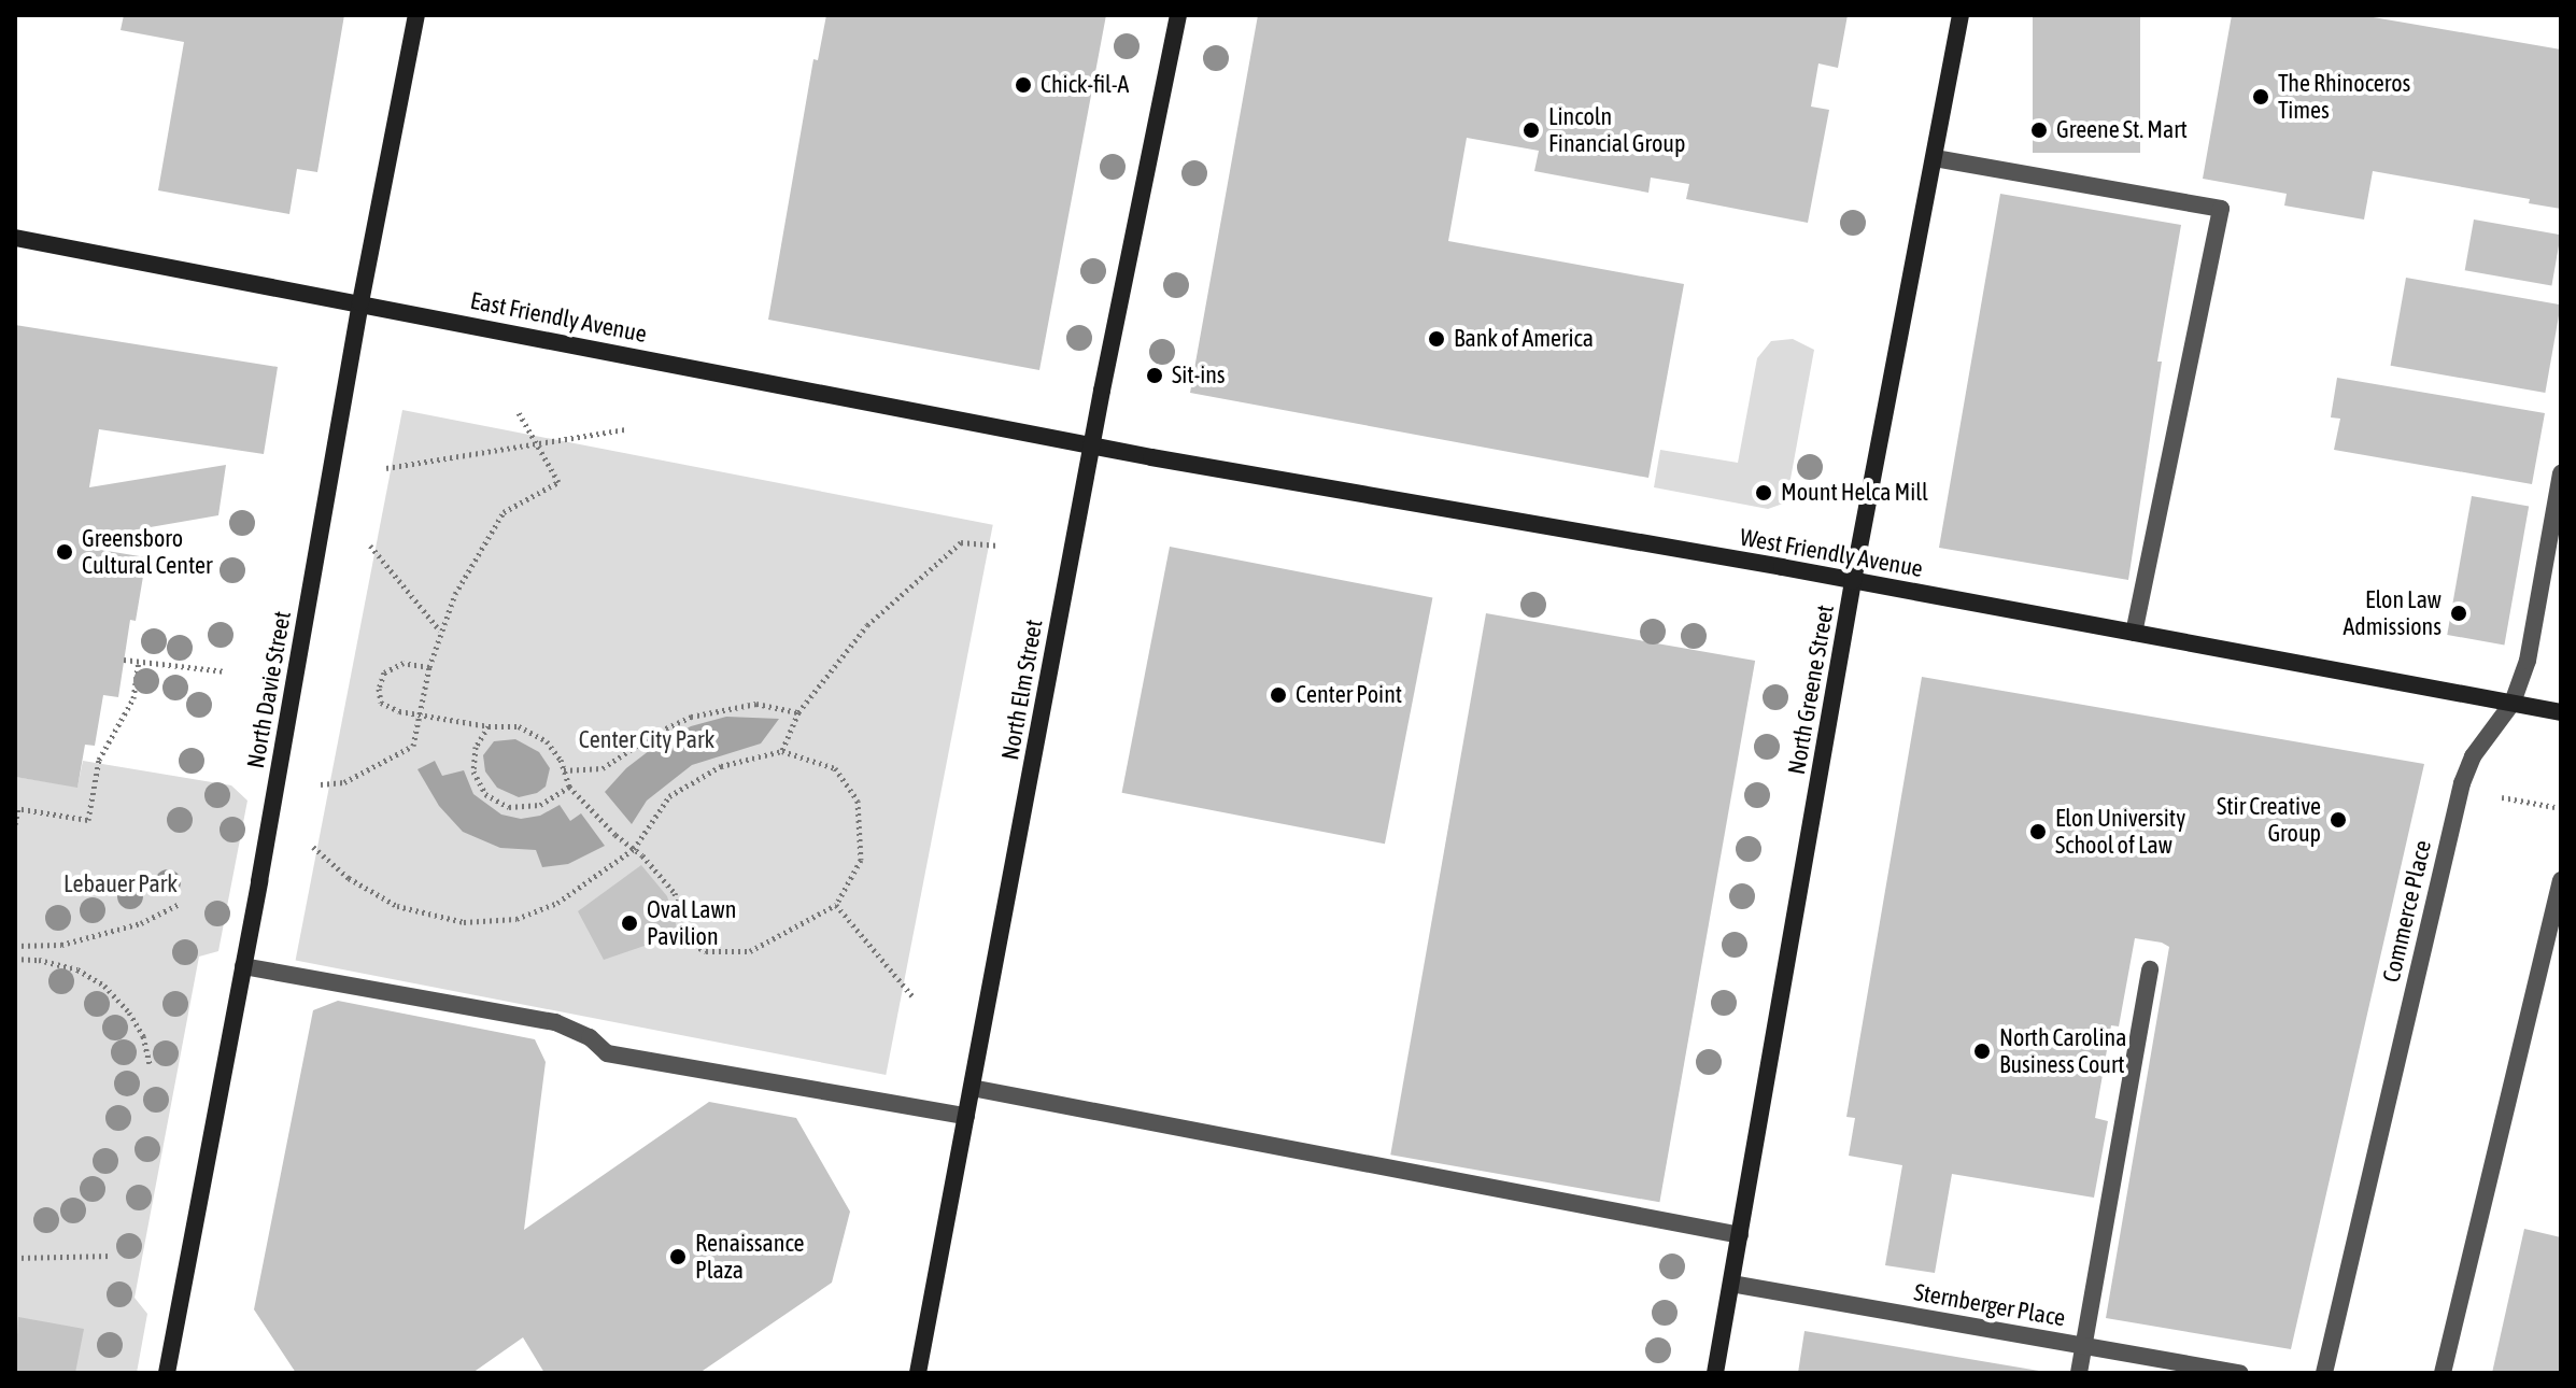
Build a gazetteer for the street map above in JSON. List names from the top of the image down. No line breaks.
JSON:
{"streets":{"main road":["East Friendly Avenue","West Friendly Avenue","North Davie Street","North Elm Street","North Greene Street"],"street":["Commerce Place","Sternberger Place"]},"crossings":[["East Friendly Avenue","West Friendly Avenue"],["East Friendly Avenue","North Davie Street"],["East Friendly Avenue","North Elm Street"],["West Friendly Avenue","North Elm Street"],["West Friendly Avenue","North Greene Street"],["West Friendly Avenue","Commerce Place"],["North Greene Street","Sternberger Place"]],"parks":["Center City Park","Lebauer Park"],"places":["Chick-fil-A","The Rhinoceros Times","Lincoln Financial Group","Greene St. Mart","Bank of America","Sit-ins","Mount Helca Mill","Greensboro Cultural Center","Elon Law Admissions","Center Point","Stir Creative Group","Elon University School of Law","Oval Lawn Pavilion","North Carolina Business Court","Renaissance Plaza"]}
